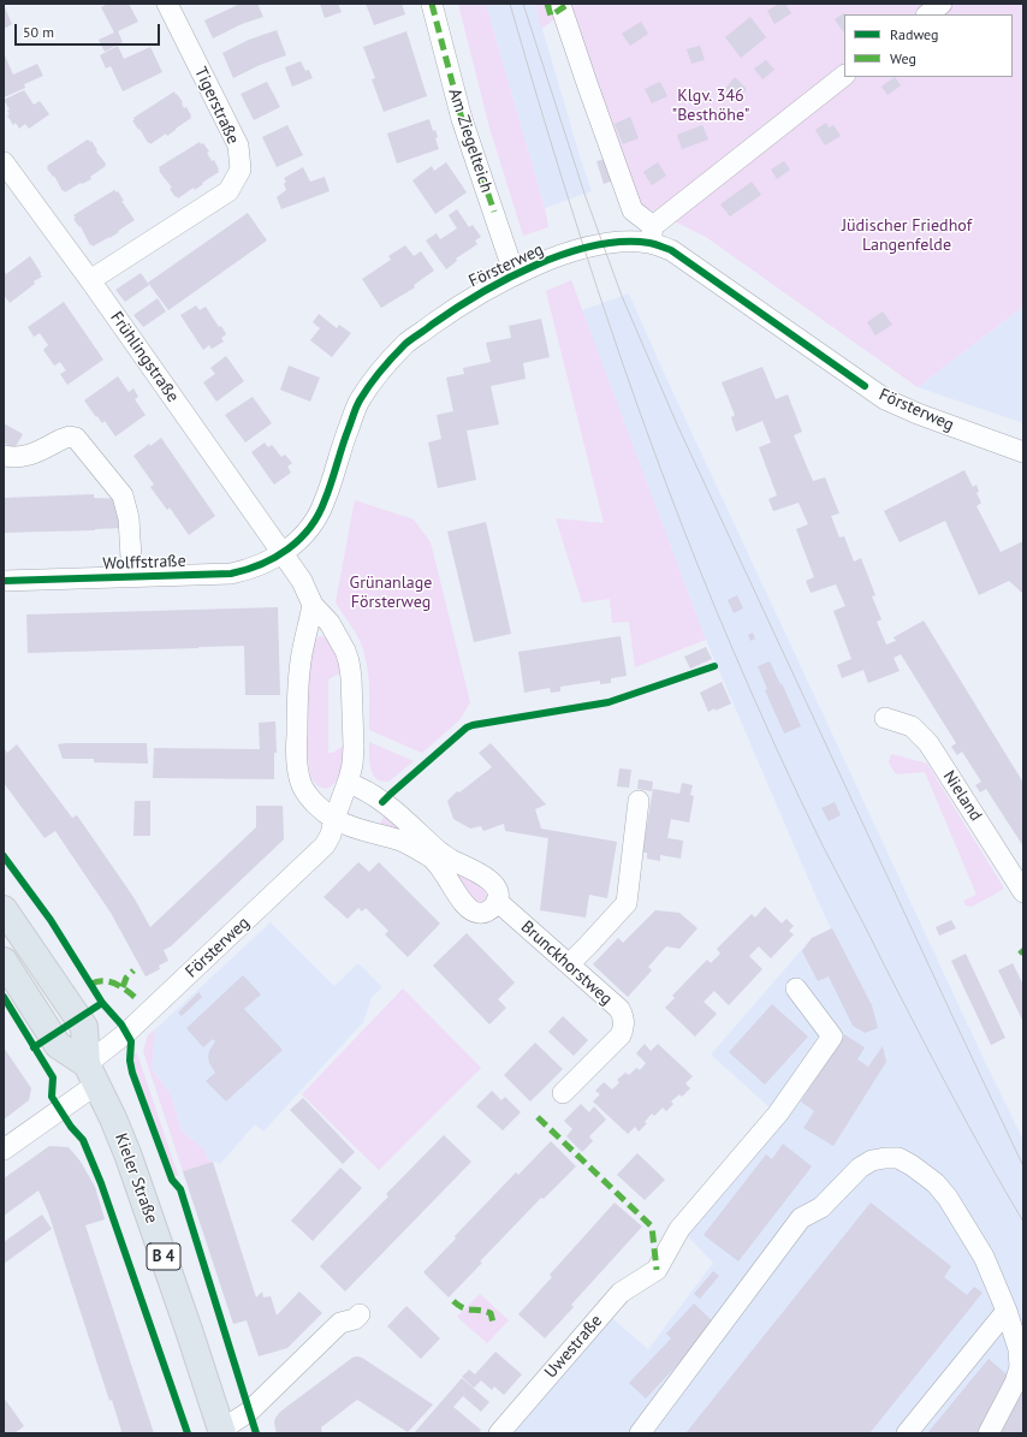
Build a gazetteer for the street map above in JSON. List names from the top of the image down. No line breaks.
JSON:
{"streets":{"main road":["Kieler Straße","B 4"],"street":["Tigerstraße","Am Ziegelteich","Försterweg","Frühlingstraße","Wolffstraße","Nieland","Brunckhorstweg","Uwestraße"]},"crossings":[["Tigerstraße","Frühlingstraße"],["Am Ziegelteich","Försterweg"],["Försterweg","Frühlingstraße"],["Försterweg","Wolffstraße"],["Försterweg","Kieler Straße"],["Frühlingstraße","Wolffstraße"]],"parks":["Klgv. 346 \"Besthöhe\"","Jüdischer Friedhof Langenfelde","Grünanlage Försterweg"],"legend":["Radweg","Weg"],"scale_bar":"50 m"}
